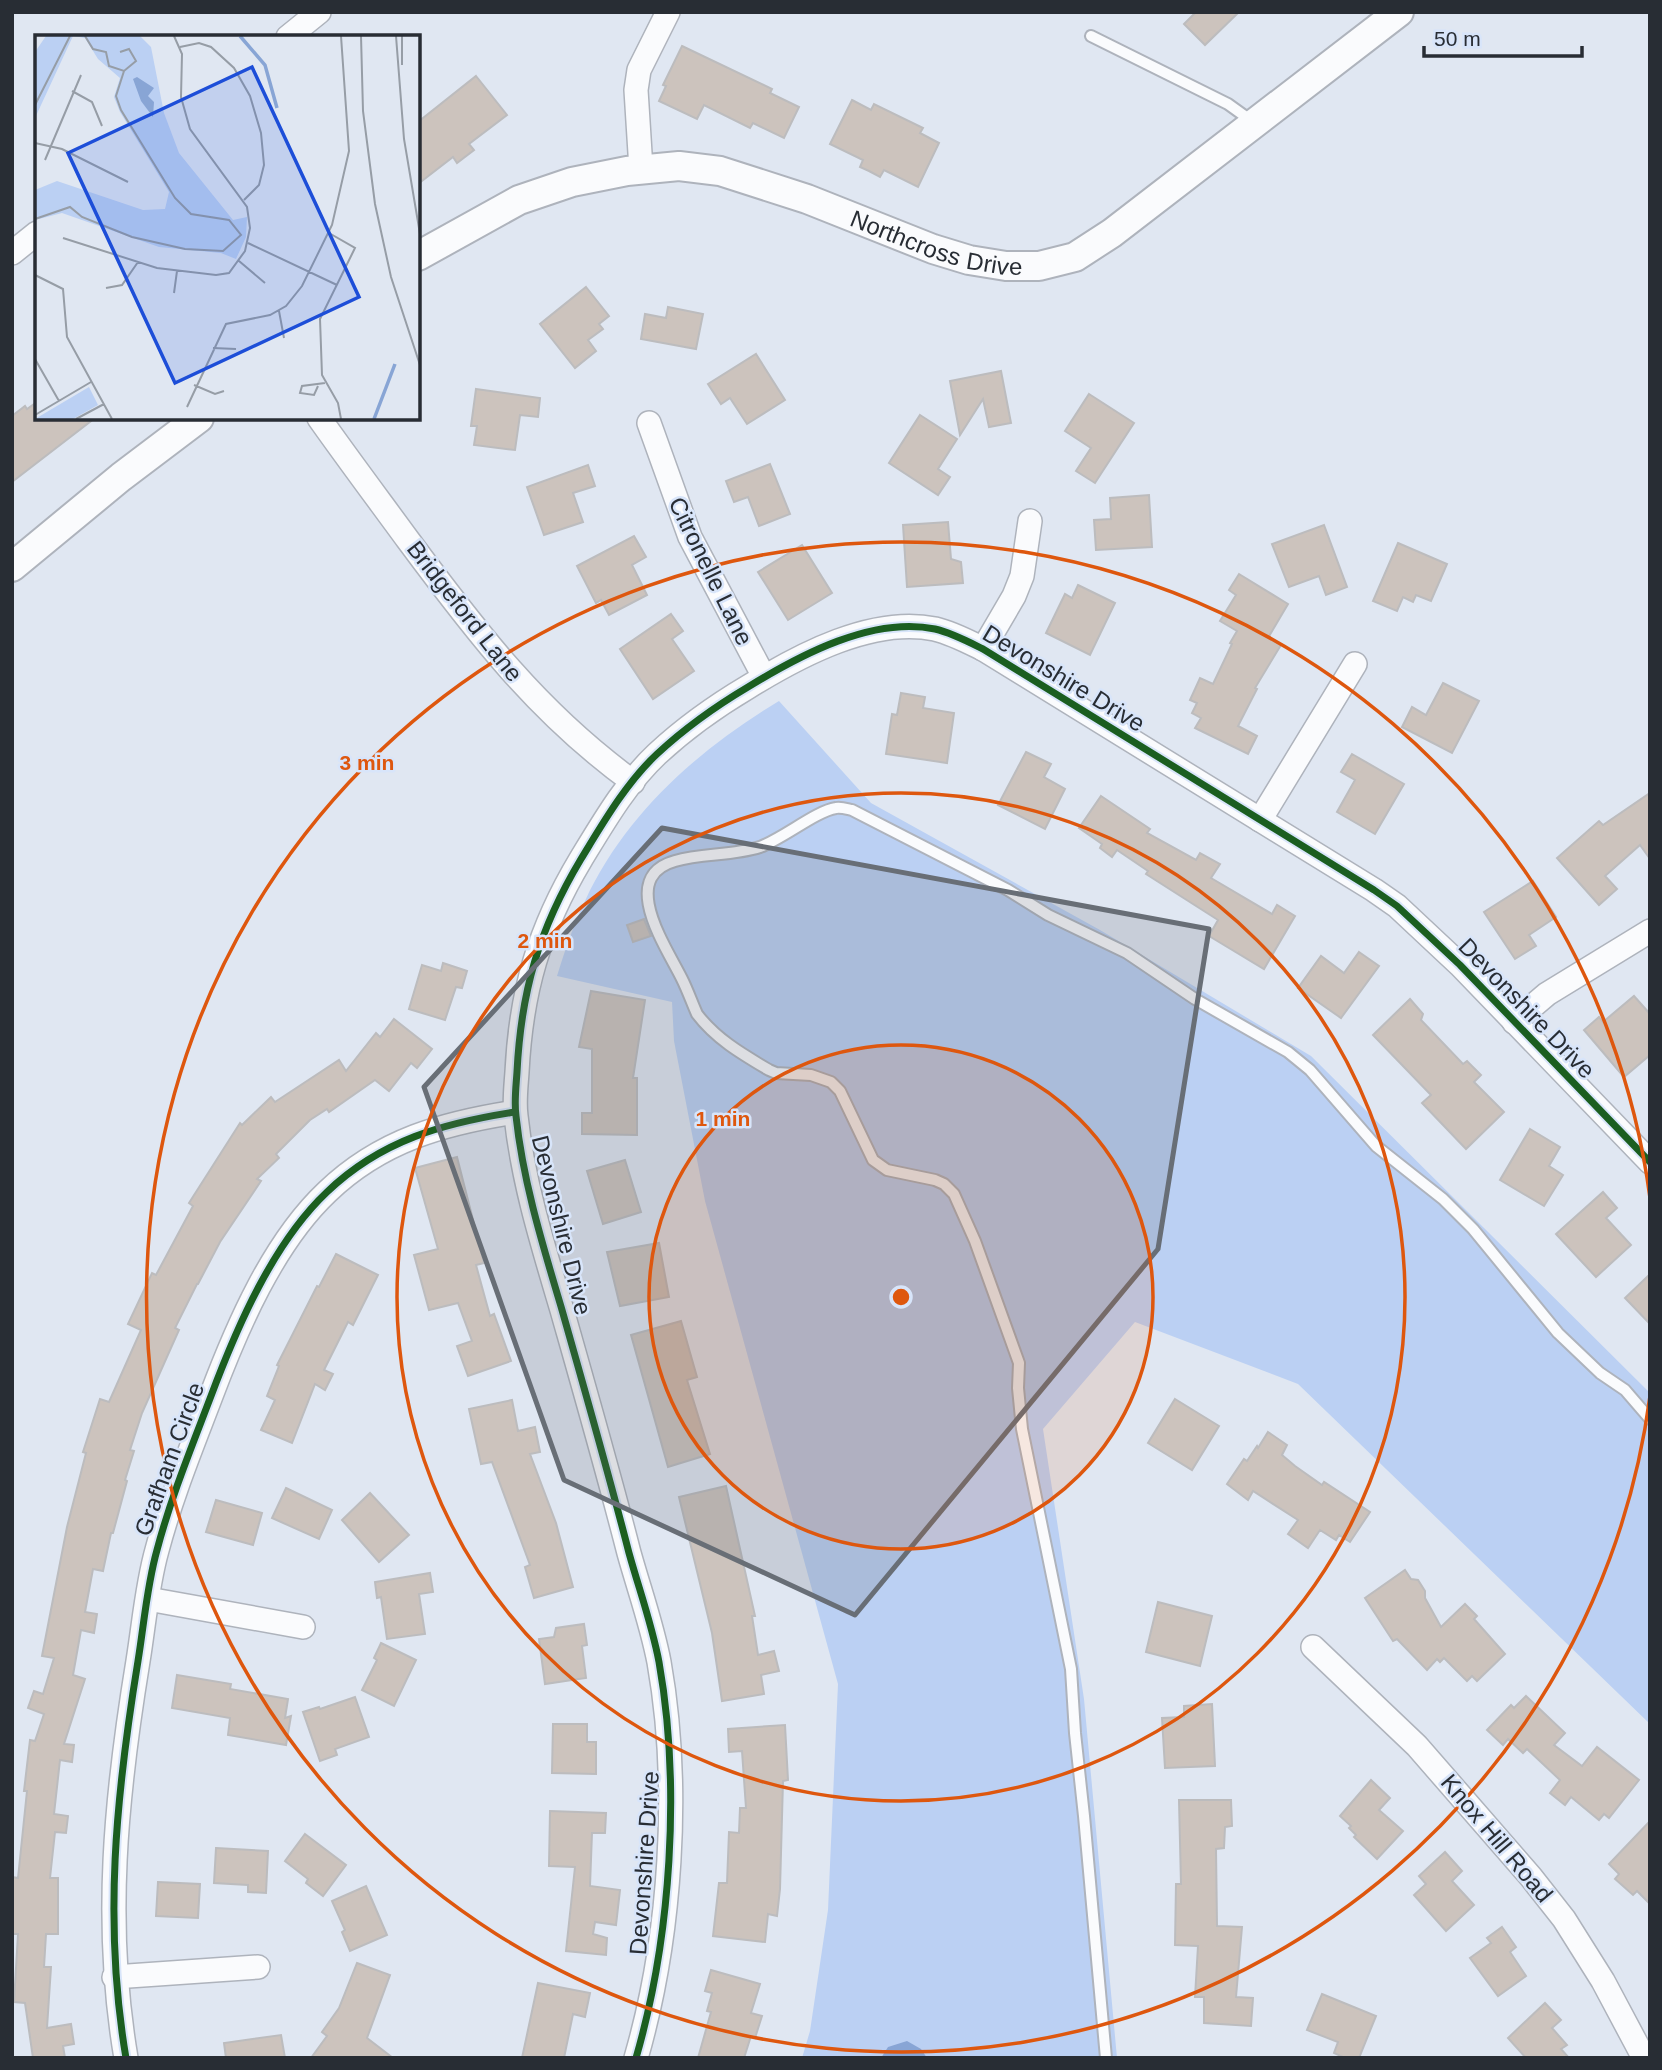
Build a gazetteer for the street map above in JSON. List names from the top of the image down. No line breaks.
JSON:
{"streets":{"street":["Northcross Drive","Citronelle Lane","Bridgeford Lane","Devonshire Drive","Grafham Circle","Knox Hill Road"]},"crossings":[["Citronelle Lane","Devonshire Drive"],["Bridgeford Lane","Devonshire Drive"],["Devonshire Drive","Grafham Circle"]],"scale_bar":"50 m","rings":["3 min","2 min","1 min"]}
